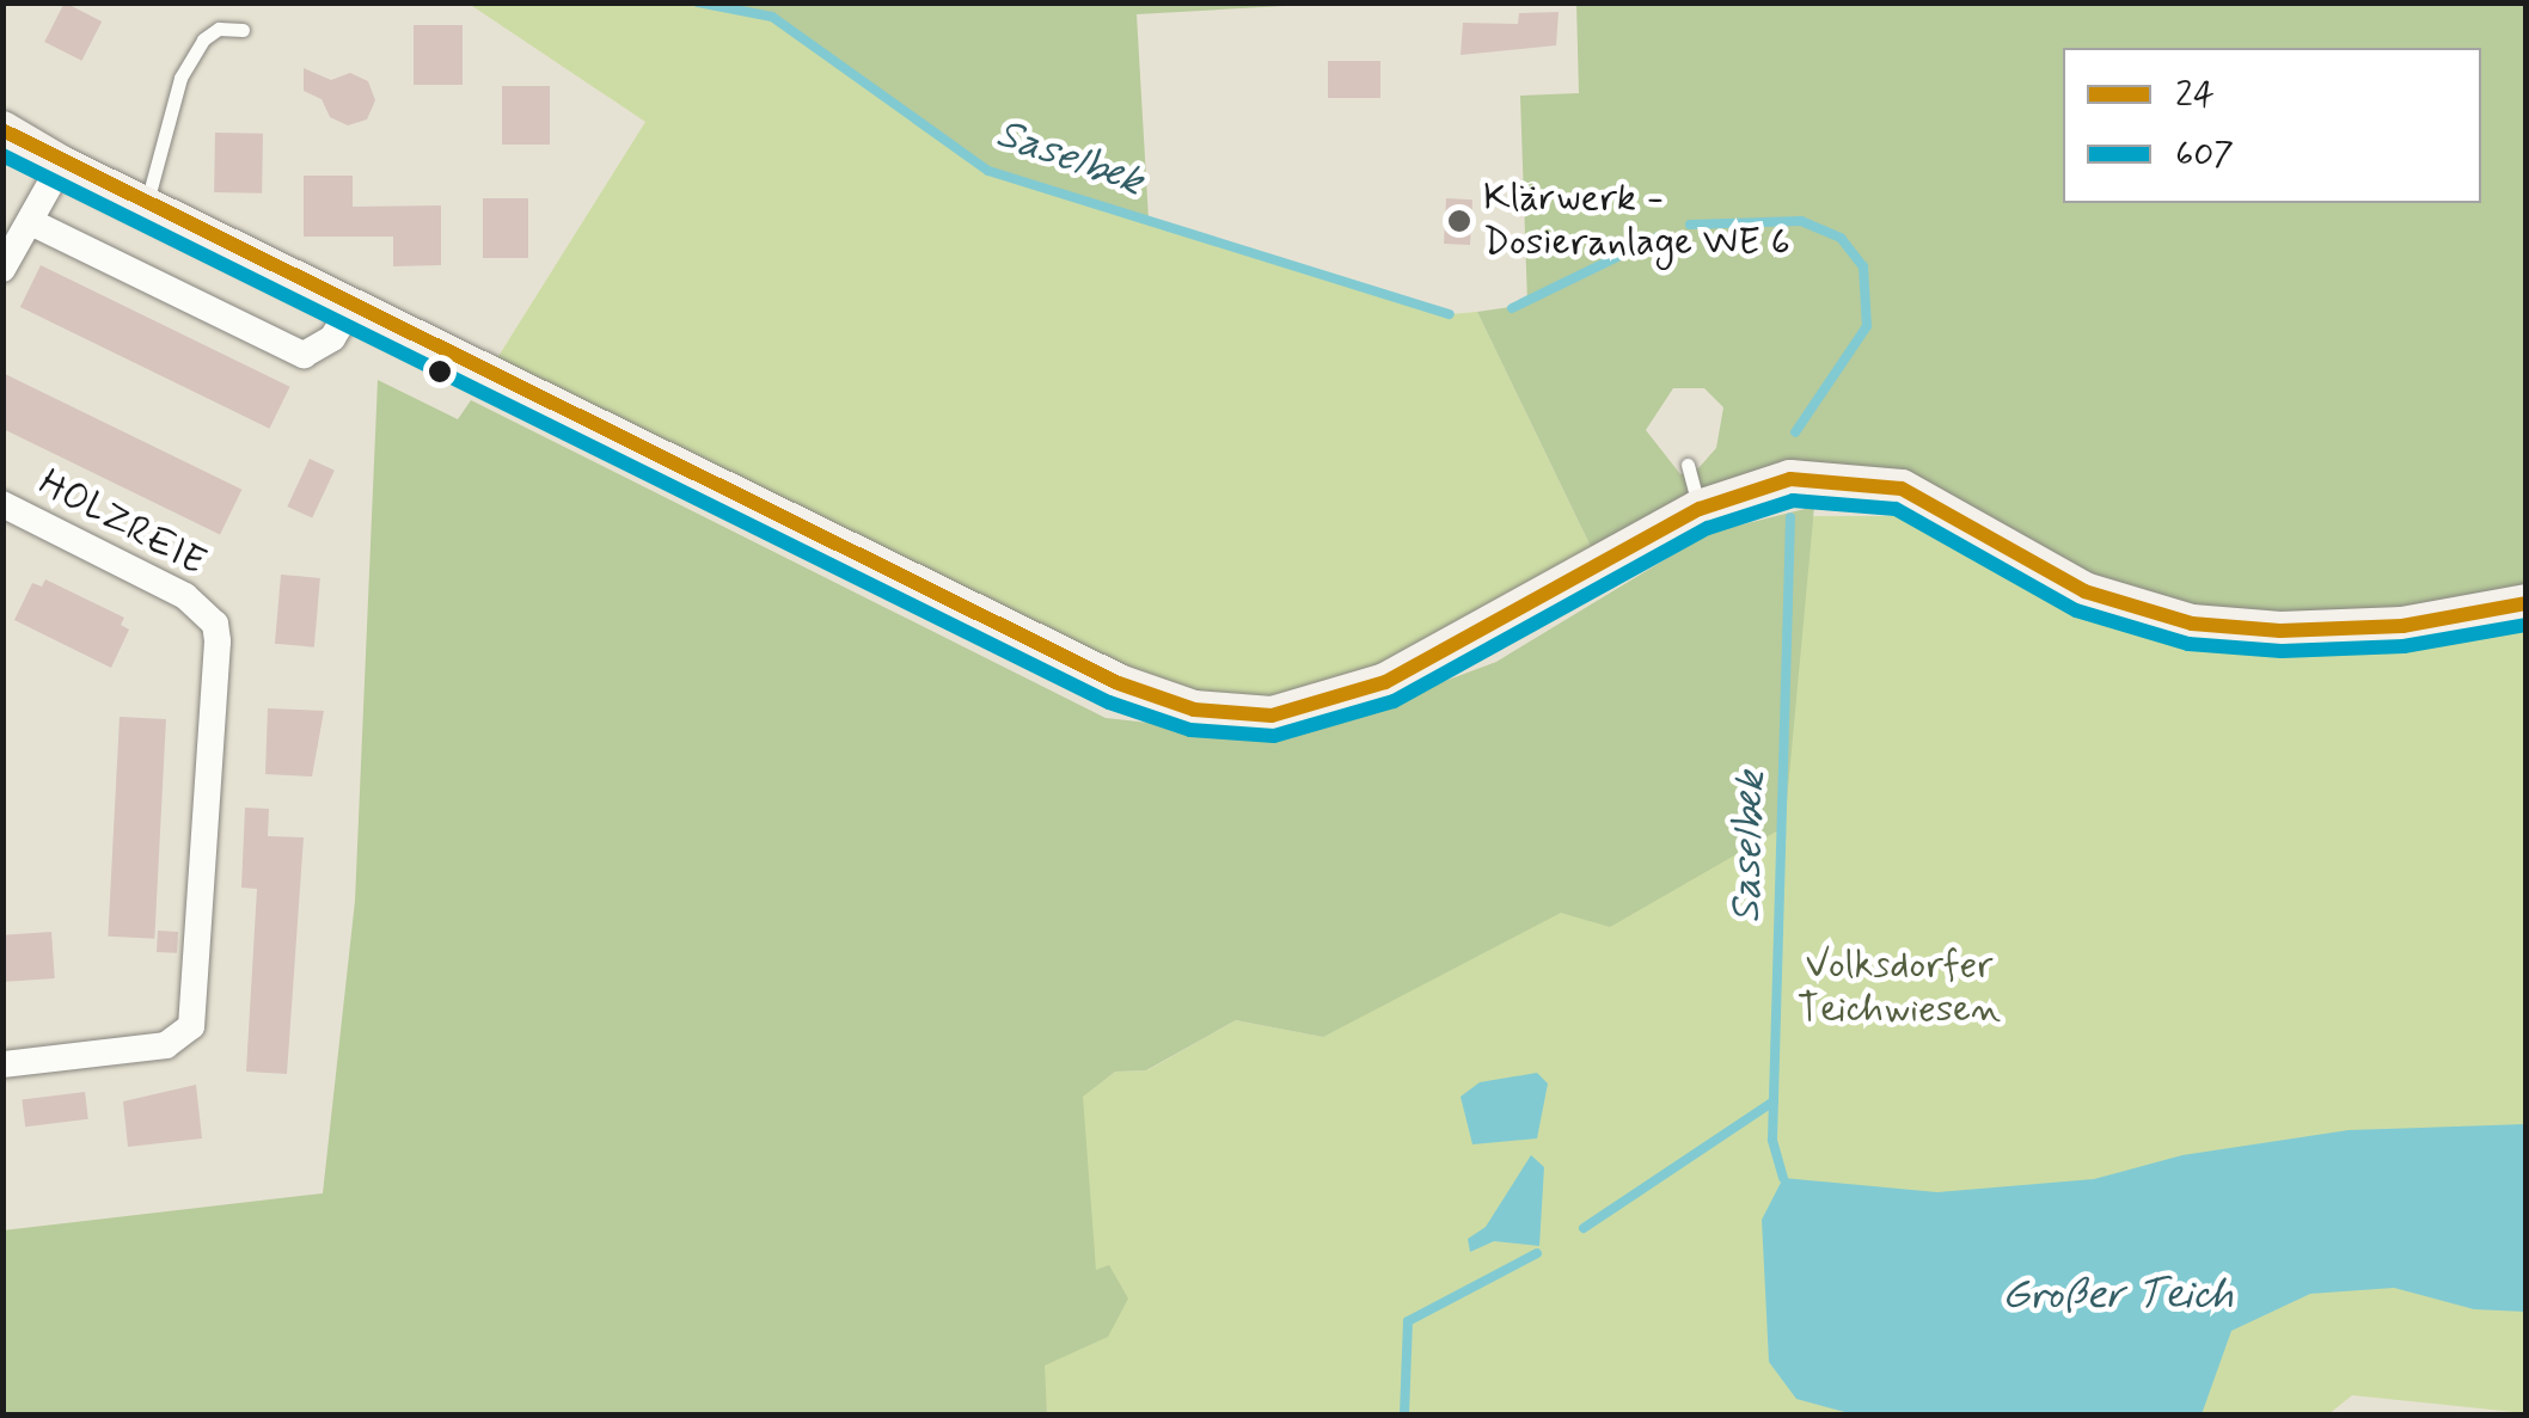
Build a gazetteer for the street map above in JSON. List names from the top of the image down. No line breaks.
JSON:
{"streets":{"street":["HOLZREIE"]},"water":["Saselbek","Großer Teich"],"parks":["Volksdorfer Teichwiesen"],"places":["Klärwerk - Dosieranlage WE 6"],"lines":["transit line 24","transit line 607"],"legend":["24","607"]}
